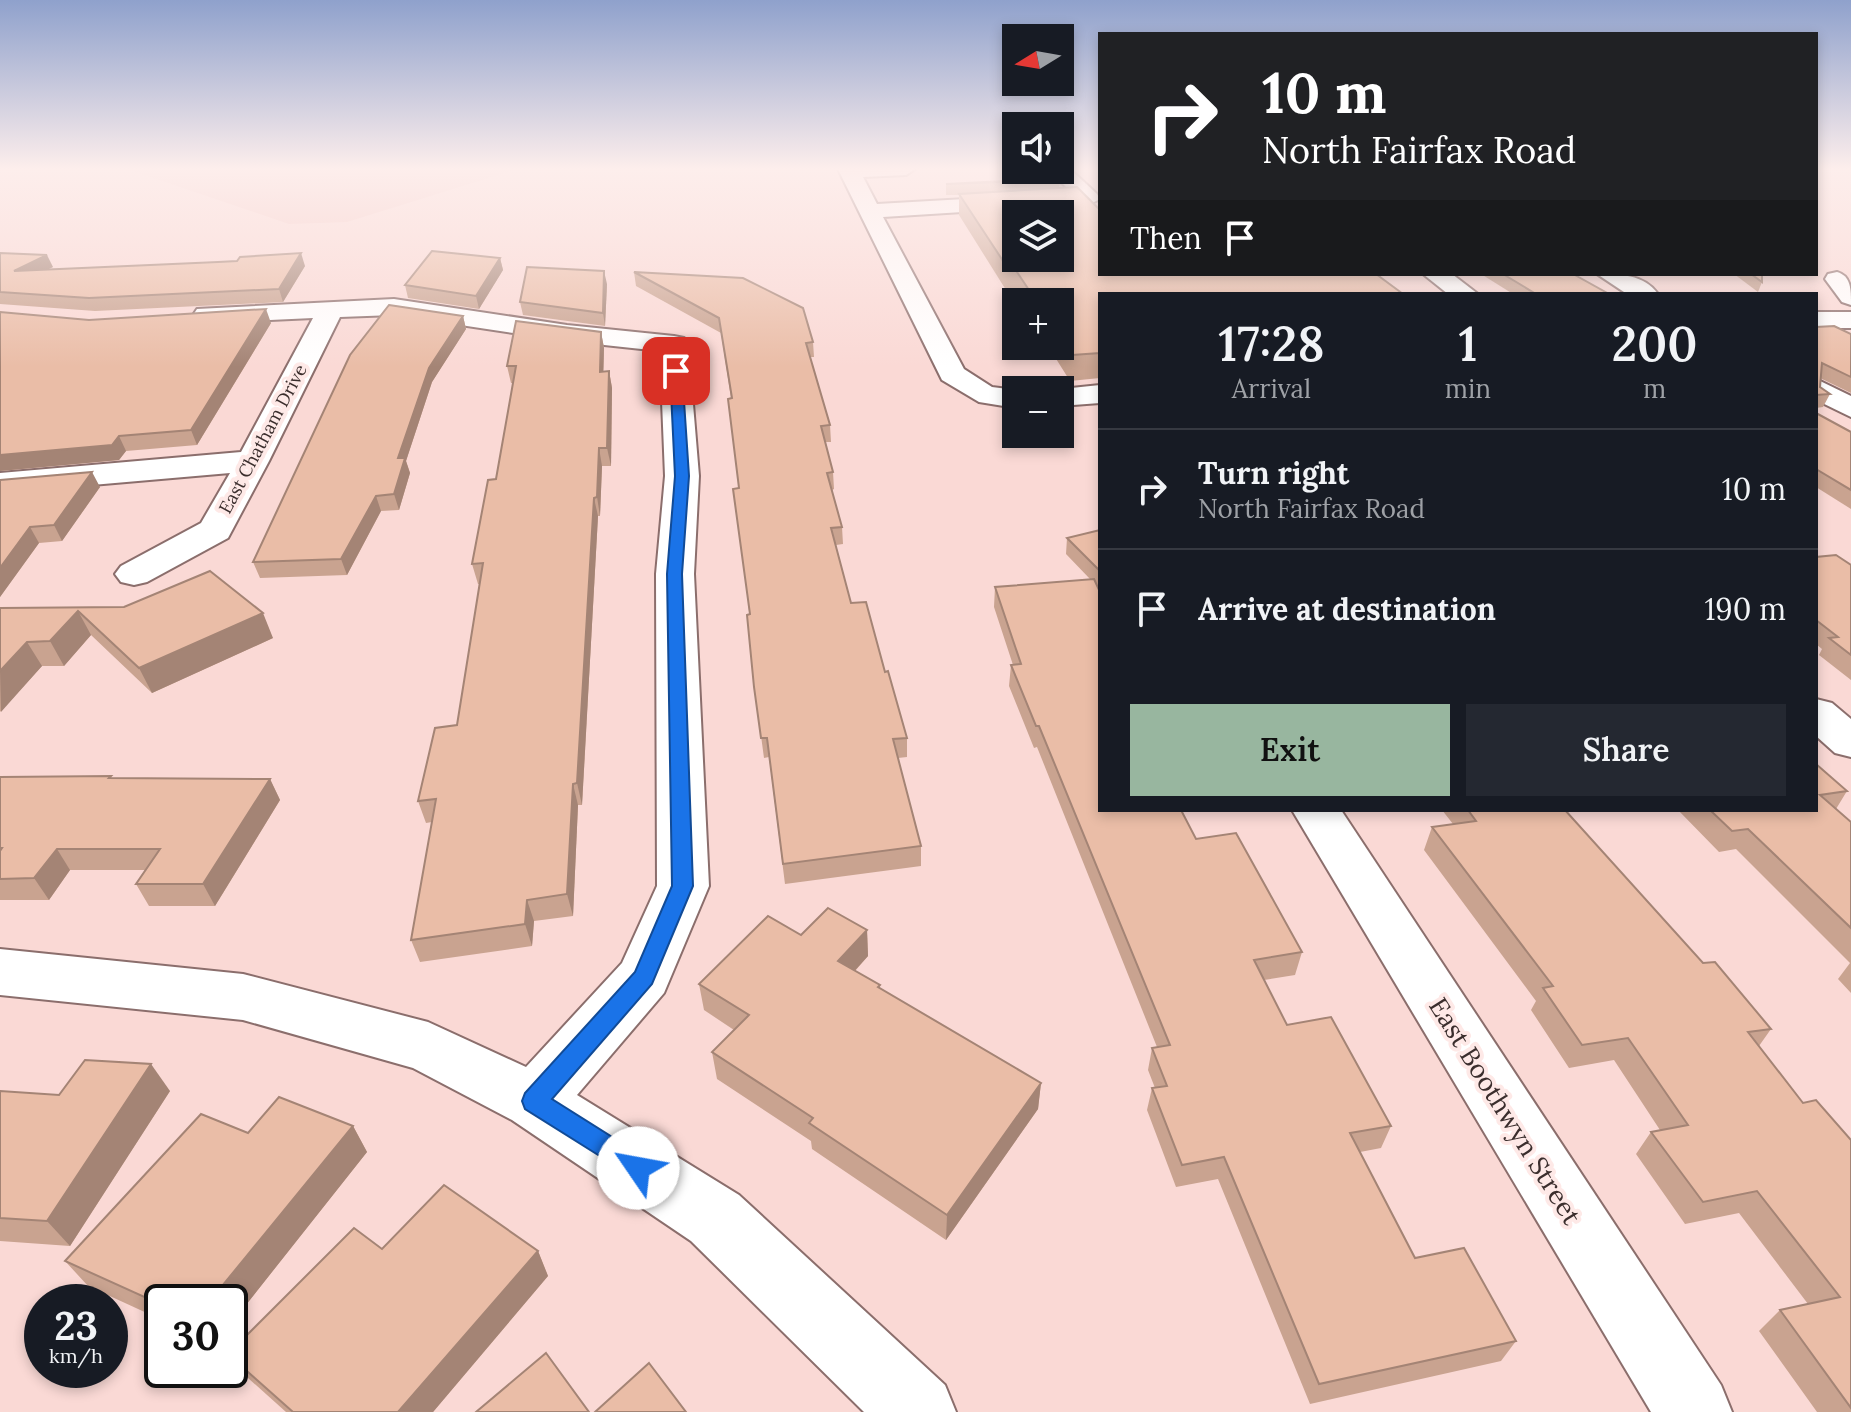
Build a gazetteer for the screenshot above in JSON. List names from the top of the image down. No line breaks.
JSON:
{"streets":{"street":["East Chatham Drive","East Boothwyn Street"]},"north":"left","page":{"map_buttons":["+","−"],"turn":["10 m","North Fairfax Road"],"then":"Then","eta":["17:28","Arrival","1","min","200","m"],"list":[{"name":"Turn right","note":"North Fairfax Road","value":"10 m"},{"name":"Arrive at destination","value":"190 m"}],"buttons":["Exit","Share"],"speed":"23 km/h","limit":"30"}}
